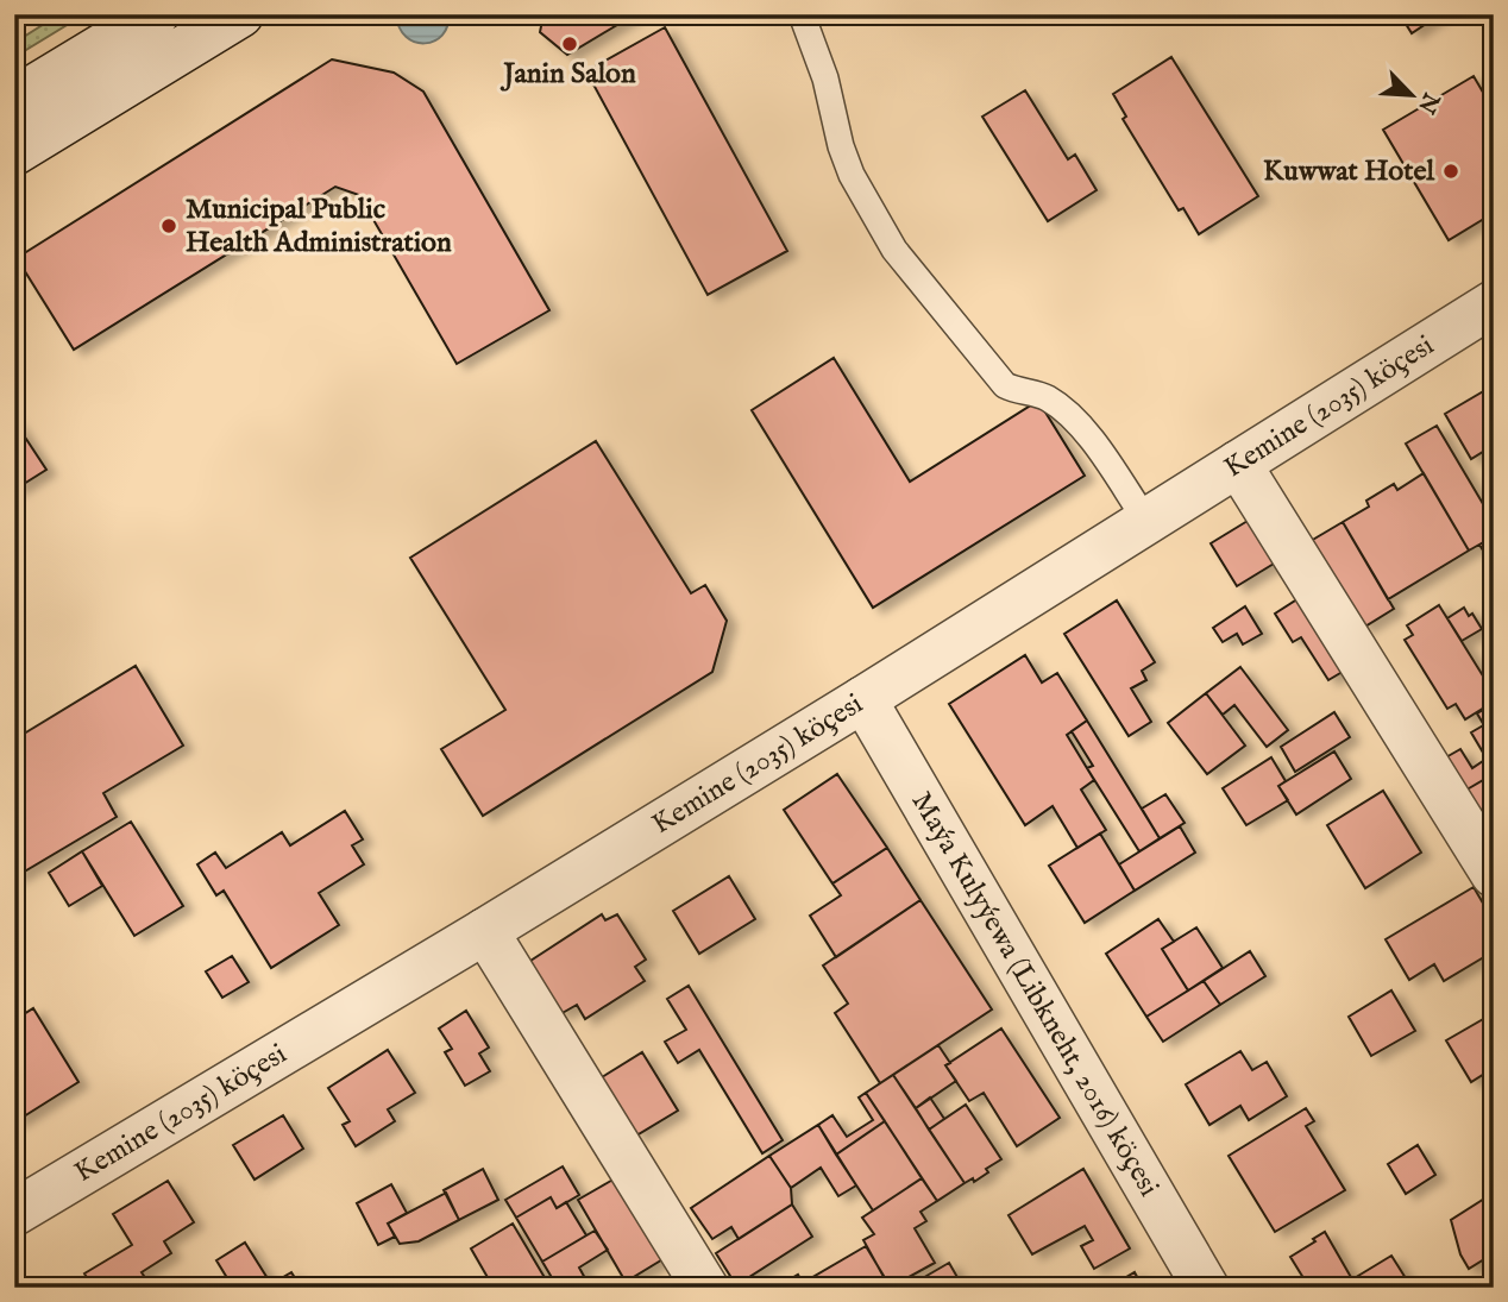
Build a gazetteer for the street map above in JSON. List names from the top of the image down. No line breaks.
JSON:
{"streets":{"street":["Kemine (2035) köçesi","Maýa Kulyýewa (Libkneht, 2016) köçesi"]},"crossings":[["Kemine (2035) köçesi","Maýa Kulyýewa (Libkneht, 2016) köçesi"]],"places":["Janin Salon","Kuwwat Hotel","Municipal Public Health Administration"],"north":"bottom right"}
